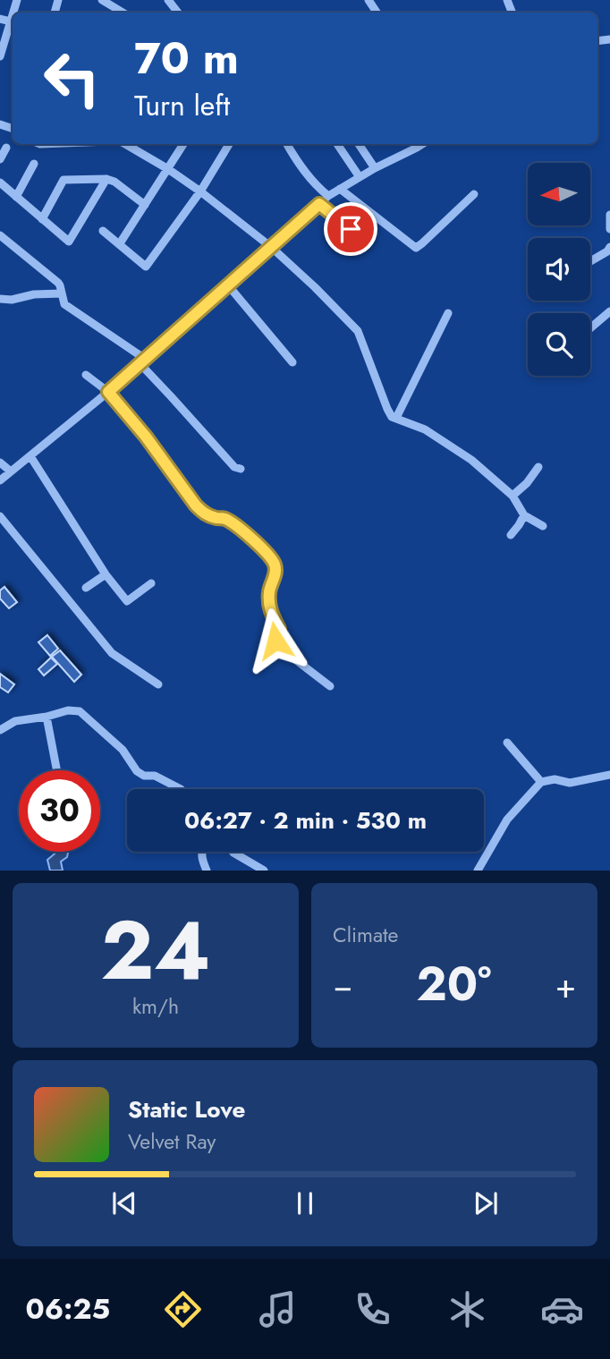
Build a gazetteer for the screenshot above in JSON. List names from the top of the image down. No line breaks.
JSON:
{"north":"left","page":{"turn":["70 m","Turn left"],"limit":"30","trip":"06:27 · 2 min · 530 m","tile":[["24","km/h"],"Climate"],"heat":["−","20°","+"],"song":["Static Love","Velvet Ray"],"tabs":"06:25"}}
